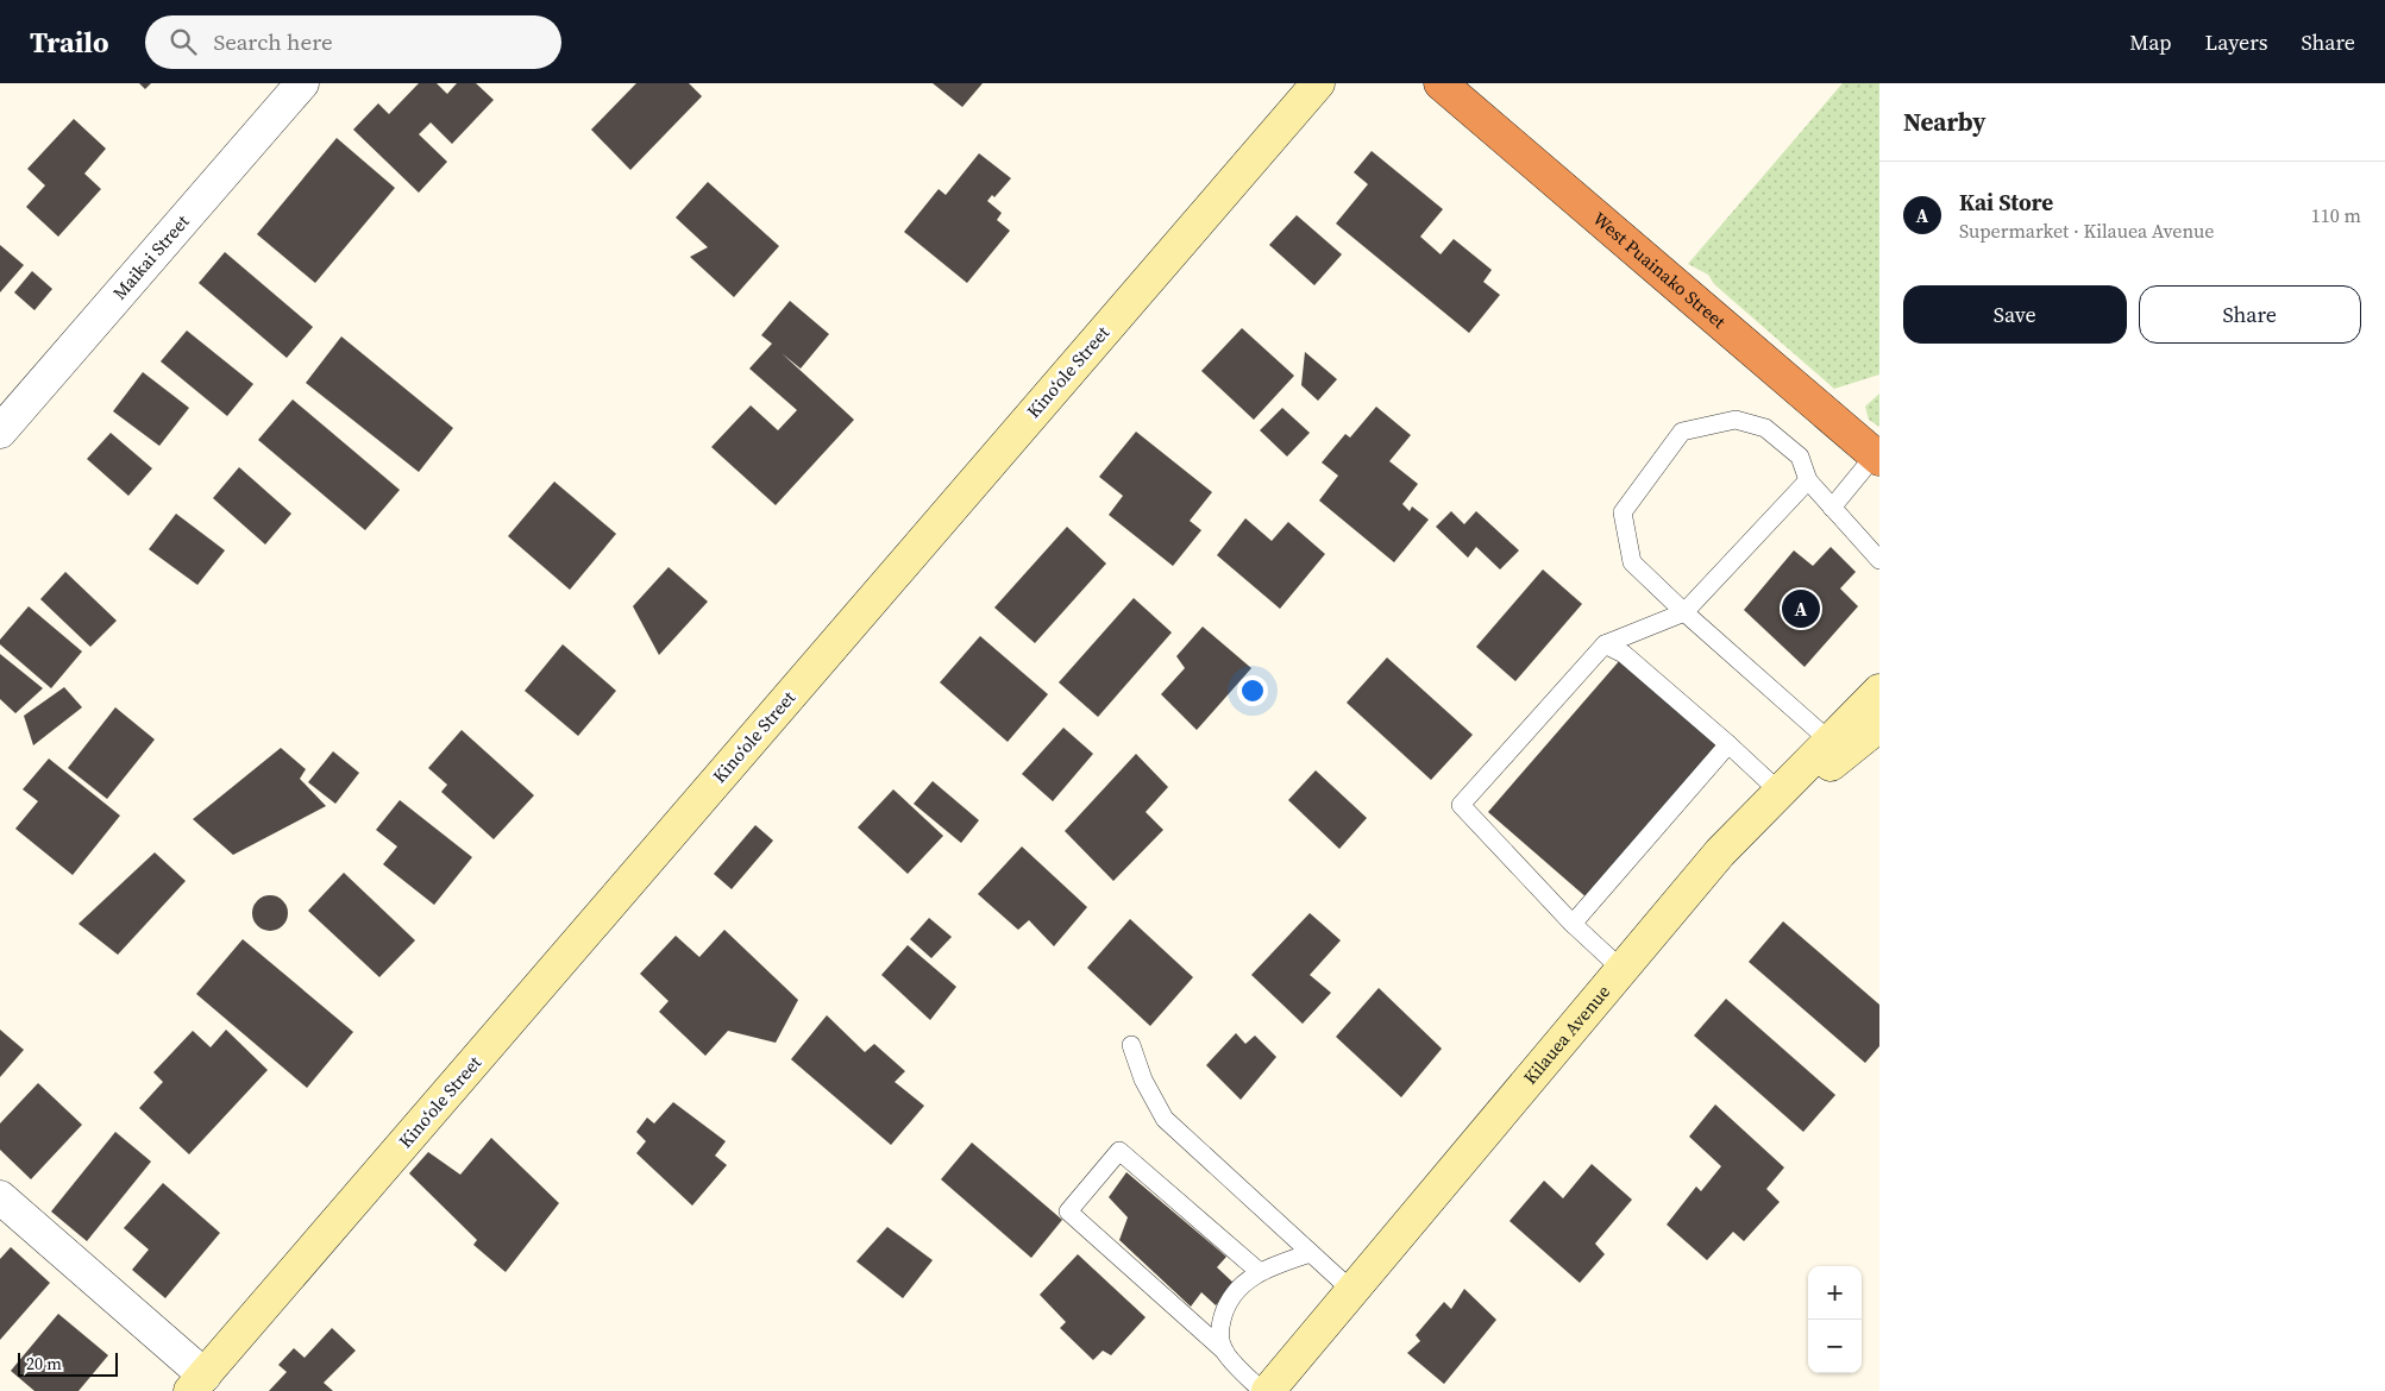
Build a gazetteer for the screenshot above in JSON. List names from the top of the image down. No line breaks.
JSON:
{"streets":{"highway":["West Puainako Street"],"street":["Maikai Street","Kinoʻole Street","Kilauea Avenue"]},"scale_bar":"20 m","page":{"header":"Trailo","search":"Search here","nav":["Map","Layers","Share"],"heading":"Nearby","list":[{"mark":"A","name":"Kai Store","note":"Supermarket · Kilauea Avenue","value":"110 m"}],"buttons":["Save","Share"],"pins":"A","map_buttons":["+","−"],"scale":"20 m"}}
